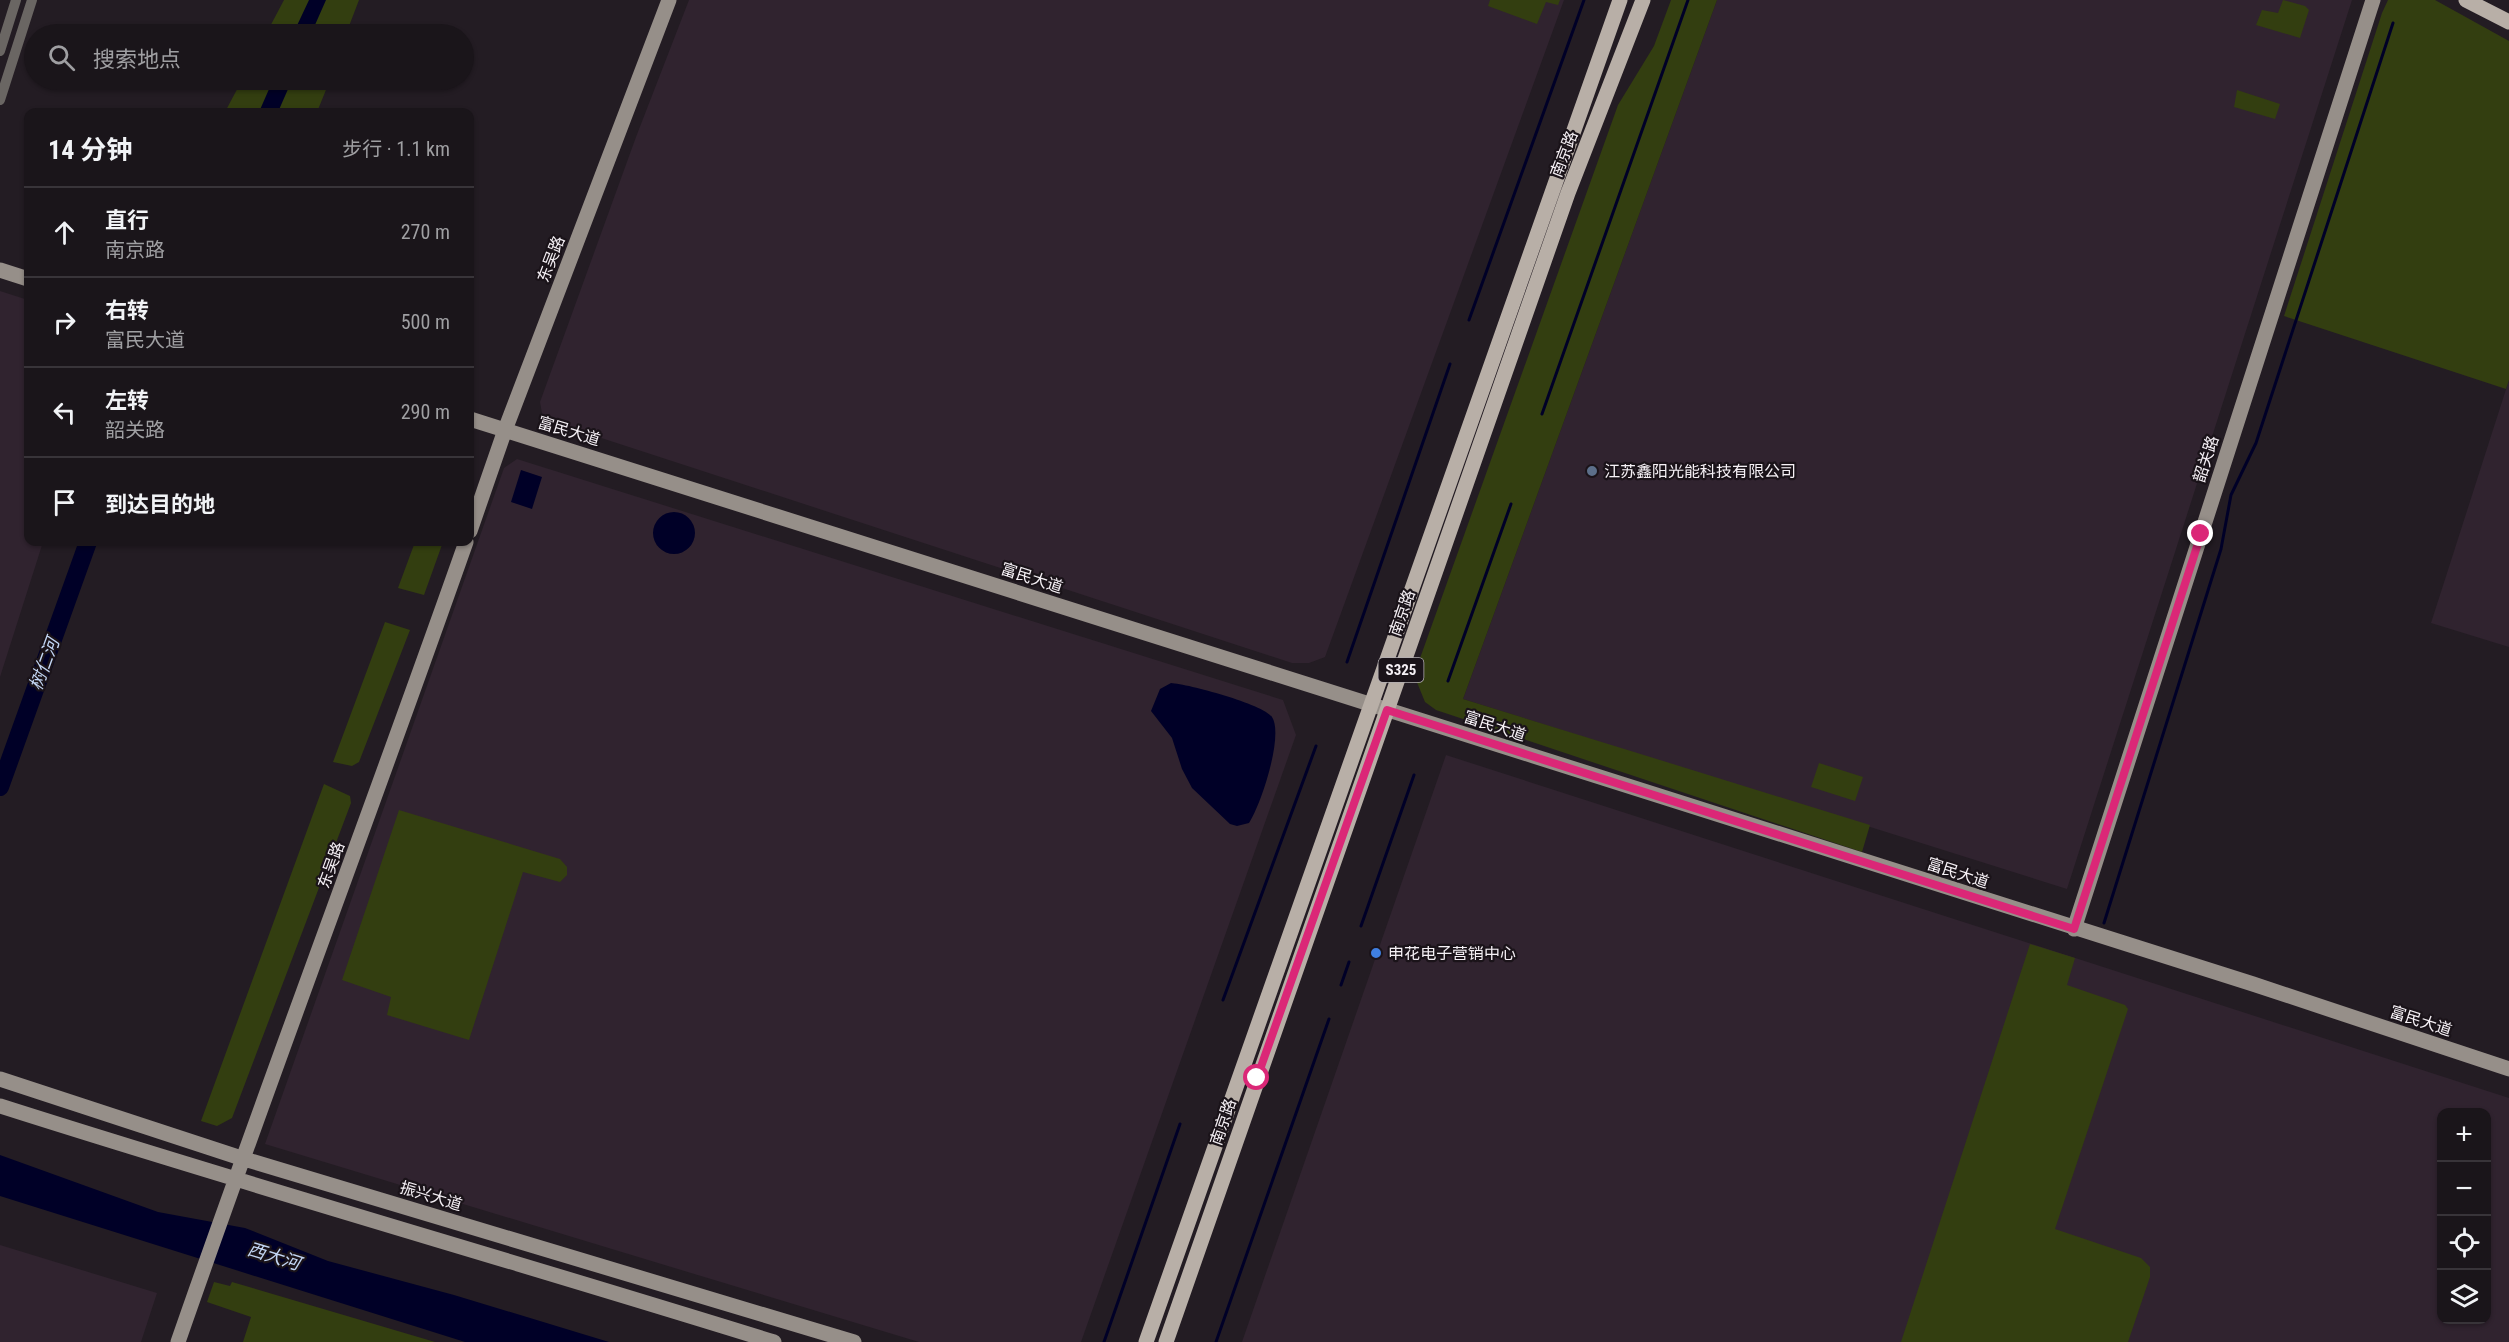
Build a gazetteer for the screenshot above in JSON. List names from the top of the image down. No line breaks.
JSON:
{"streets":{"main road":["南京路","S325"],"street":["东吴路","富民大道","韶关路","振兴大道"]},"crossings":[["南京路","富民大道"],["东吴路","富民大道"],["东吴路","振兴大道"],["富民大道","韶关路"]],"water":["树仁河","西大河"],"places":["江苏鑫阳光能科技有限公司","申花电子营销中心"],"page":{"search":"搜索地点","heading":["14 分钟","步行 · 1.1 km"],"list":[["直行","南京路","270 m"],["右转","富民大道","500 m"],["左转","韶关路","290 m"],"到达目的地"],"map_buttons":["+","−"]}}
